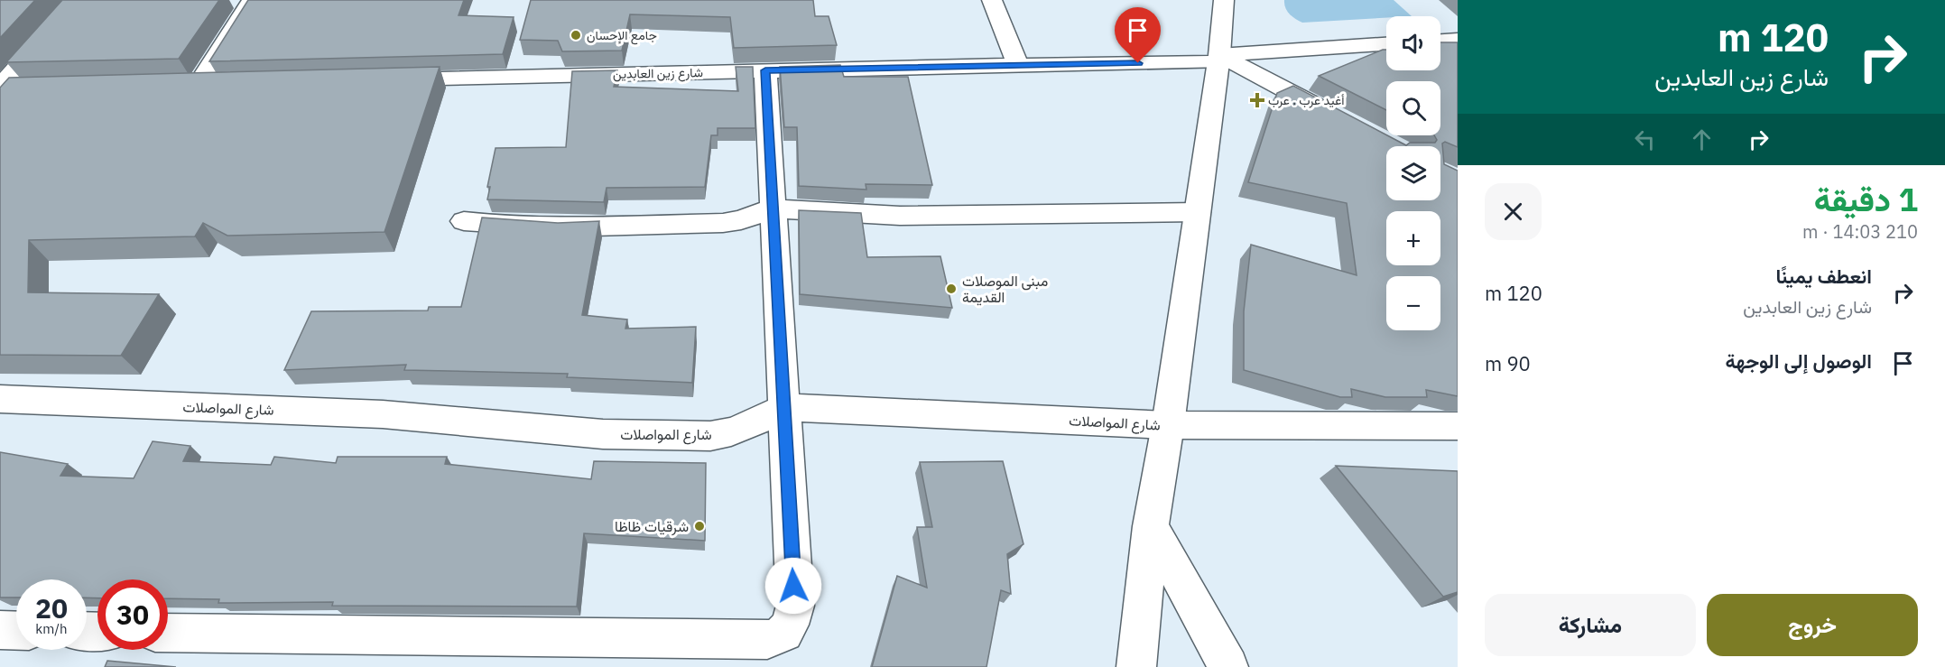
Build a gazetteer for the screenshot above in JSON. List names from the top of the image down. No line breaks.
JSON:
{"streets":{"street":["شارع زين العابدين","شارع المواصلات"]},"places":{"other":["جامع الإحسان","مبنى الموصلات القديمة","شرقيات ظاظا"],"health":["أغيد عرب . عرب"]},"page":{"turn":["120 m","شارع زين العابدين"],"map_buttons":["+","−"],"heading":["1 دقيقة","210 m · 14:03"],"list":[{"name":"انعطف يمينًا","note":"شارع زين العابدين","value":"120 m"},{"name":"الوصول إلى الوجهة","value":"90 m"}],"speed":"20 km/h","limit":"30","buttons":["خروج","مشاركة"]}}
